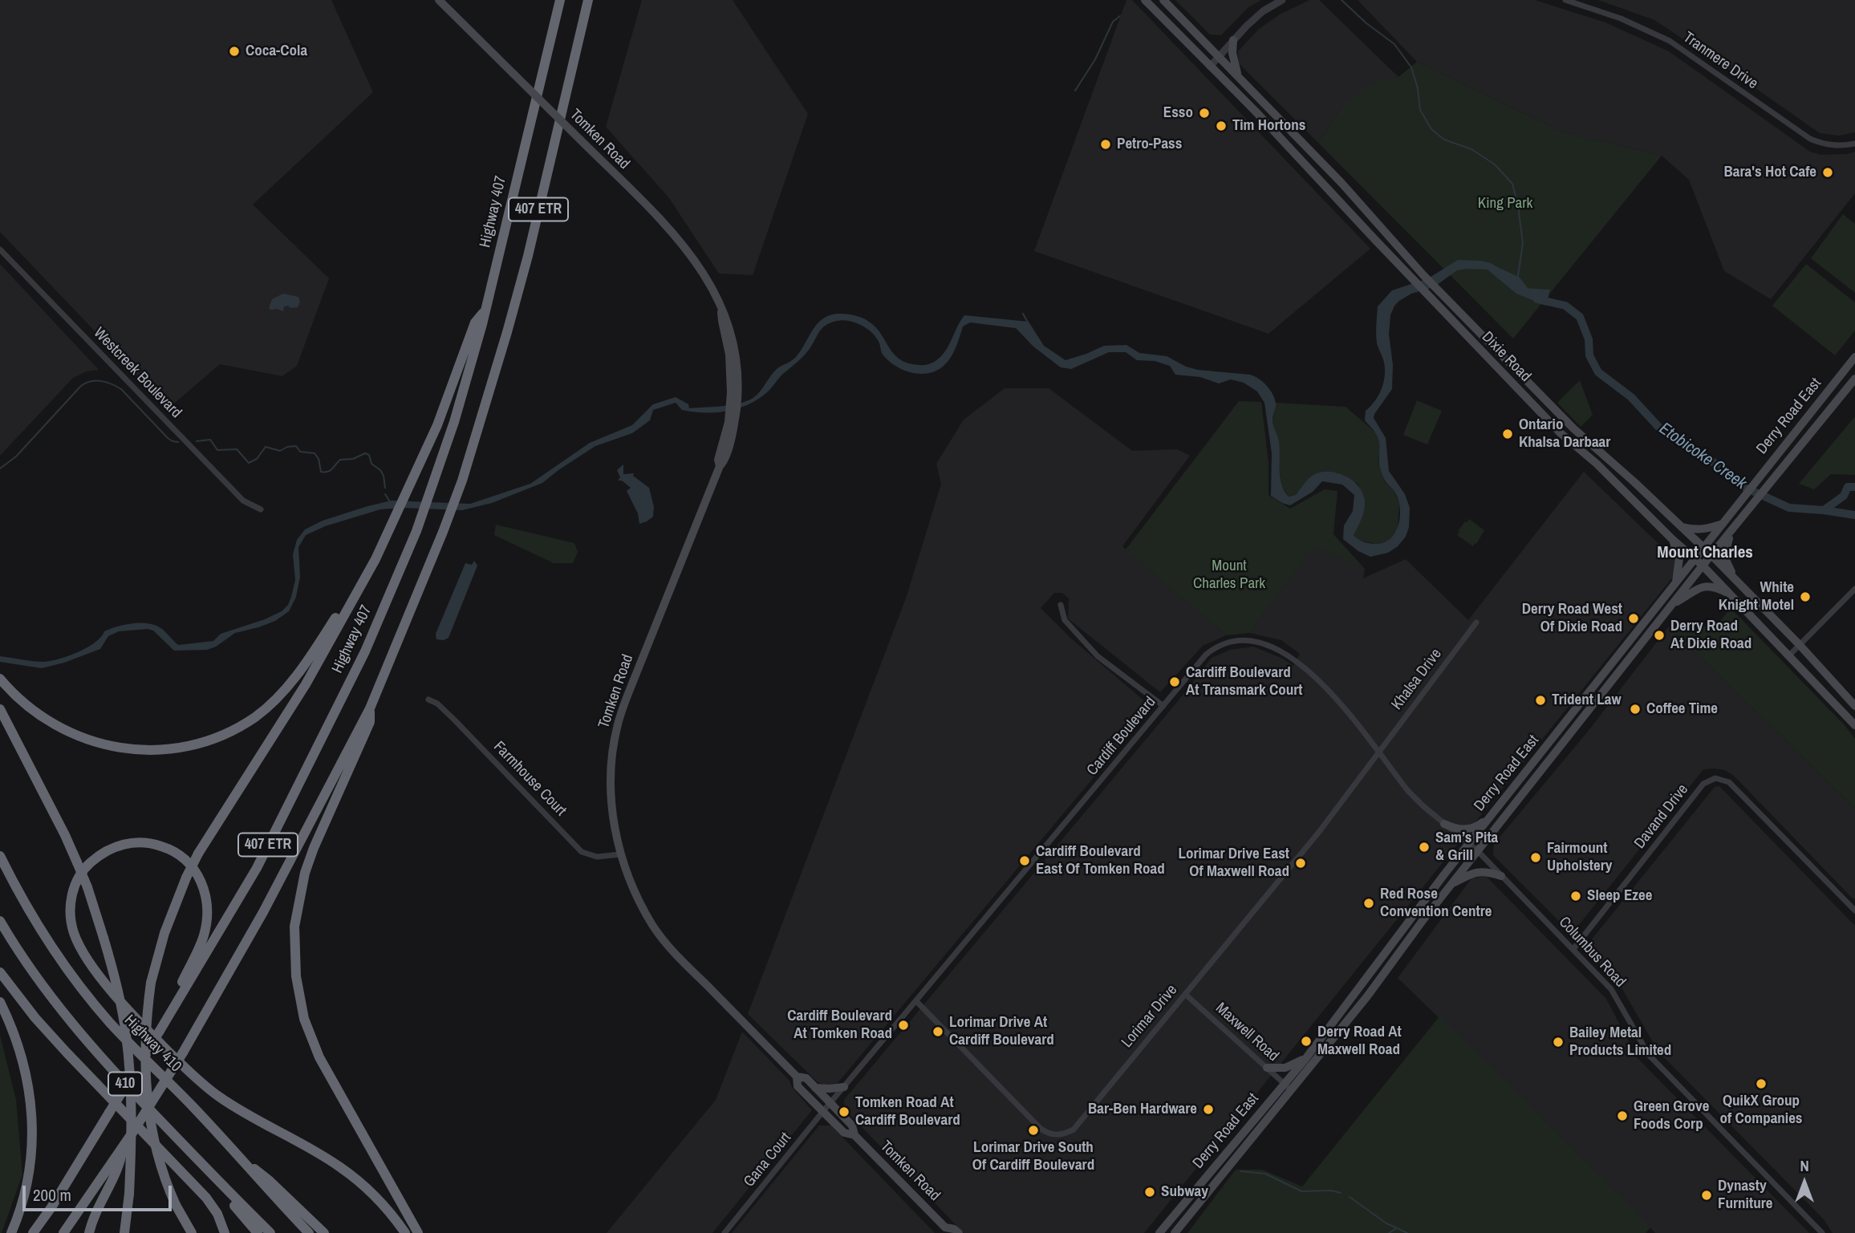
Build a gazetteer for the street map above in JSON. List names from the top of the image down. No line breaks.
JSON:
{"streets":{"highway":["407 ETR","Highway 407","Highway 410","410"],"main road":["Tomken Road","Dixie Road","Derry Road East"],"street":["Tranmere Drive","Westcreek Boulevard","Khalsa Drive","Cardiff Boulevard","Farmhouse Court","Davand Drive","Columbus Road","Lorimar Drive","Maxwell Road","Gana Court"]},"crossings":[["Tomken Road","Cardiff Boulevard"],["Tomken Road","Farmhouse Court"],["Tomken Road","Gana Court"],["Dixie Road","Derry Road East"],["Derry Road East","Cardiff Boulevard"],["Derry Road East","Columbus Road"],["Derry Road East","Maxwell Road"],["Khalsa Drive","Cardiff Boulevard"],["Khalsa Drive","Lorimar Drive"],["Cardiff Boulevard","Columbus Road"],["Cardiff Boulevard","Lorimar Drive"],["Cardiff Boulevard","Gana Court"],["Davand Drive","Columbus Road"],["Lorimar Drive","Maxwell Road"]],"districts":["Mount Charles"],"water":["Etobicoke Creek"],"parks":["King Park","Mount Charles Park"],"places":["Coca-Cola","Esso","Tim Hortons","Petro-Pass","Bara's Hot Cafe","Ontario Khalsa Darbaar","White Knight Motel","Derry Road West Of Dixie Road","Derry Road At Dixie Road","Cardiff Boulevard At Transmark Court","Trident Law","Coffee Time","Sam’s Pita & Grill","Fairmount Upholstery","Cardiff Boulevard East Of Tomken Road","Lorimar Drive East Of Maxwell Road","Sleep Ezee","Red Rose Convention Centre","Cardiff Boulevard At Tomken Road","Lorimar Drive At Cardiff Boulevard","Derry Road At Maxwell Road","Bailey Metal Products Limited","QuikX Group of Companies","Bar-Ben Hardware","Tomken Road At Cardiff Boulevard","Green Grove Foods Corp","Lorimar Drive South Of Cardiff Boulevard","Subway","Dynasty Furniture"],"scale_bar":"200 m","north":"top"}
